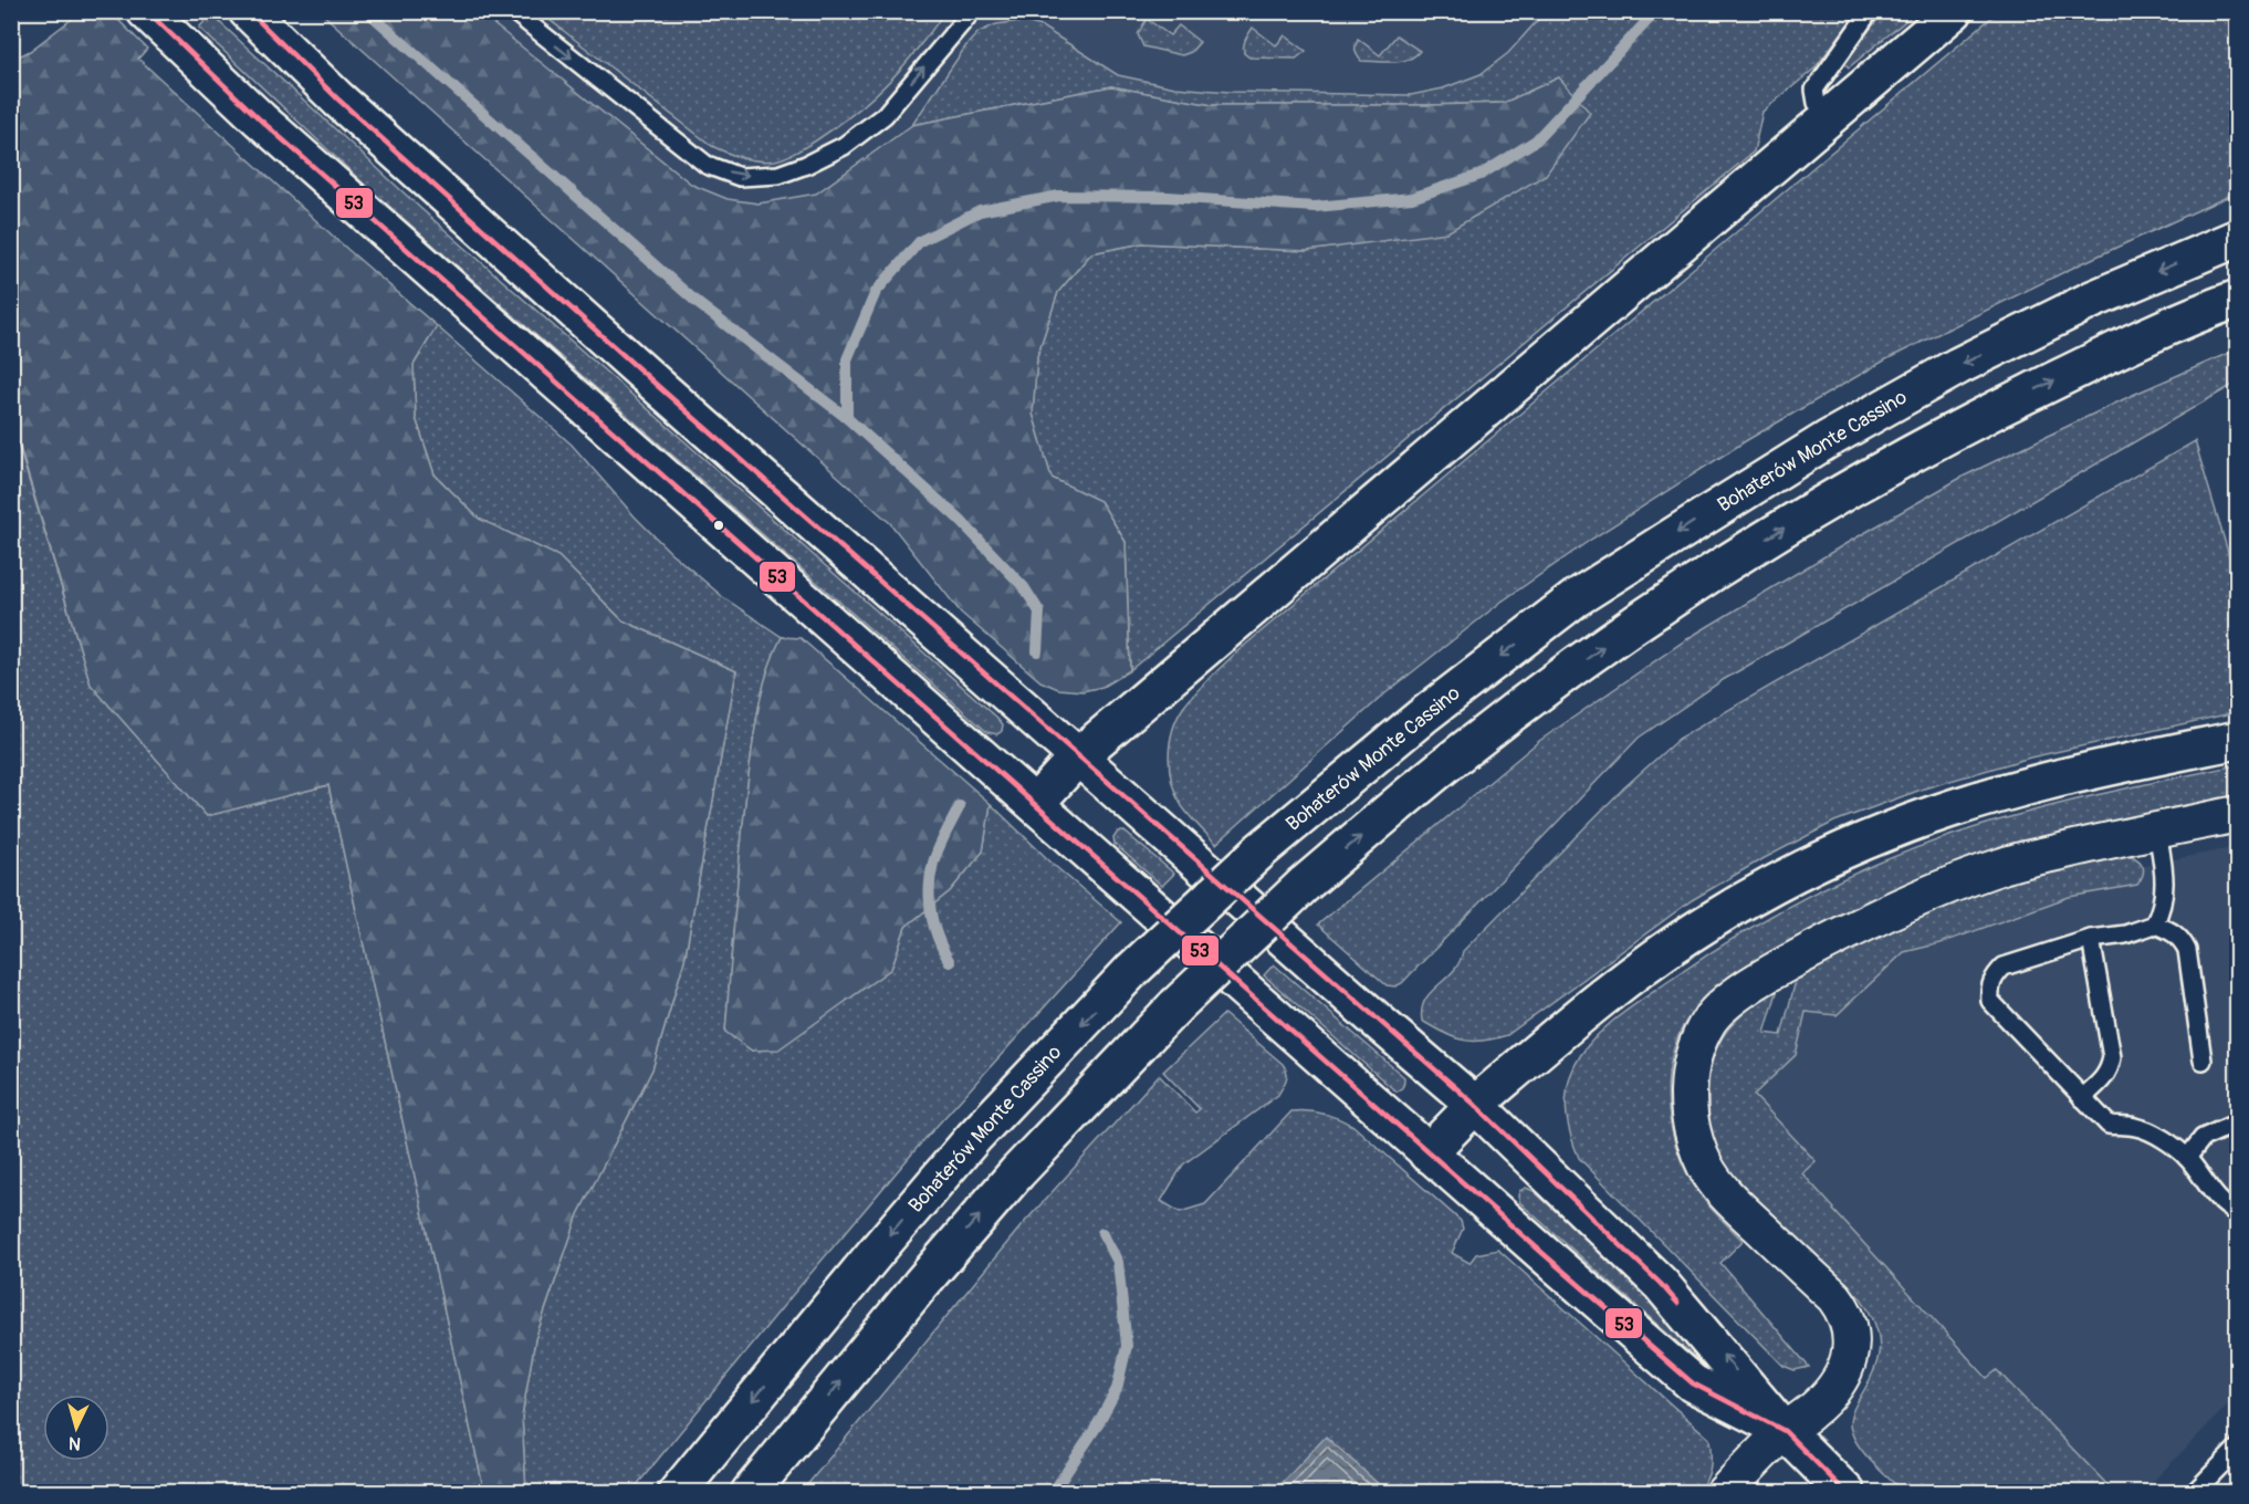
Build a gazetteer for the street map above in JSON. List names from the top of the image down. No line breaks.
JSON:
{"streets":{"main road":["Bohaterów Monte Cassino"]},"lines":["transit line 53"],"north":"bottom"}
